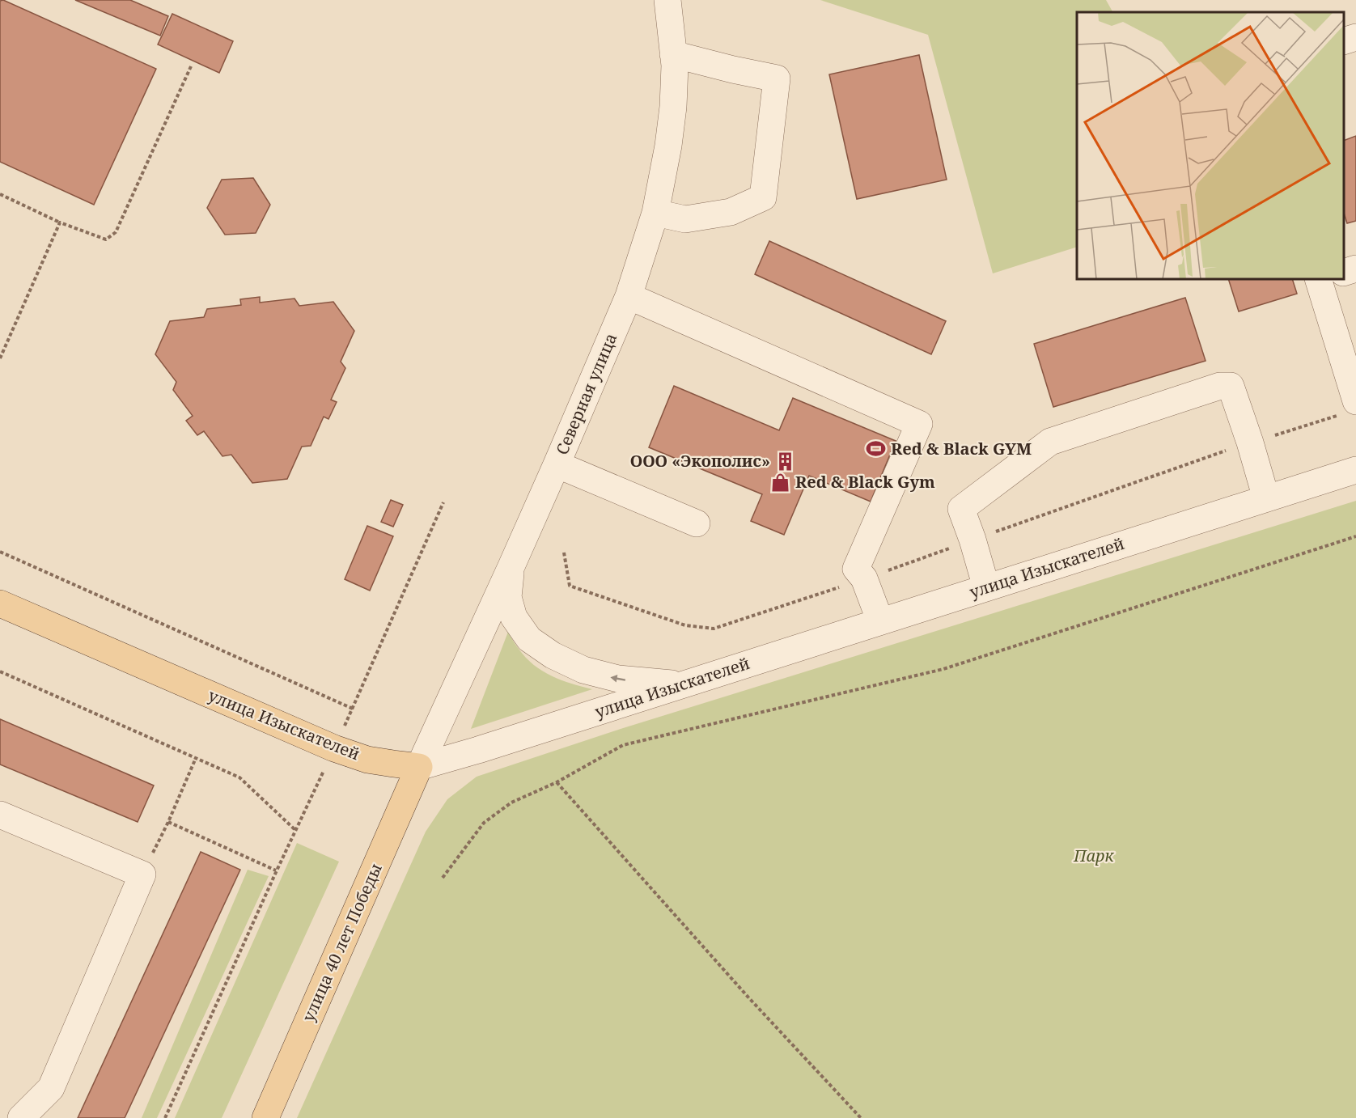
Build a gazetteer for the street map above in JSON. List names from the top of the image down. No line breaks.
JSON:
{"streets":{"main road":["улица Изыскателей","улица 40 лет Победы"],"street":["Северная улица"]},"crossings":[["Северная улица","улица Изыскателей"],["Северная улица","улица 40 лет Победы"],["улица Изыскателей","улица 40 лет Победы"]],"parks":["Парк"],"places":{"sports":["Red & Black GYM"],"building":["ООО «Экополис»"],"shop":["Red & Black Gym"]}}
